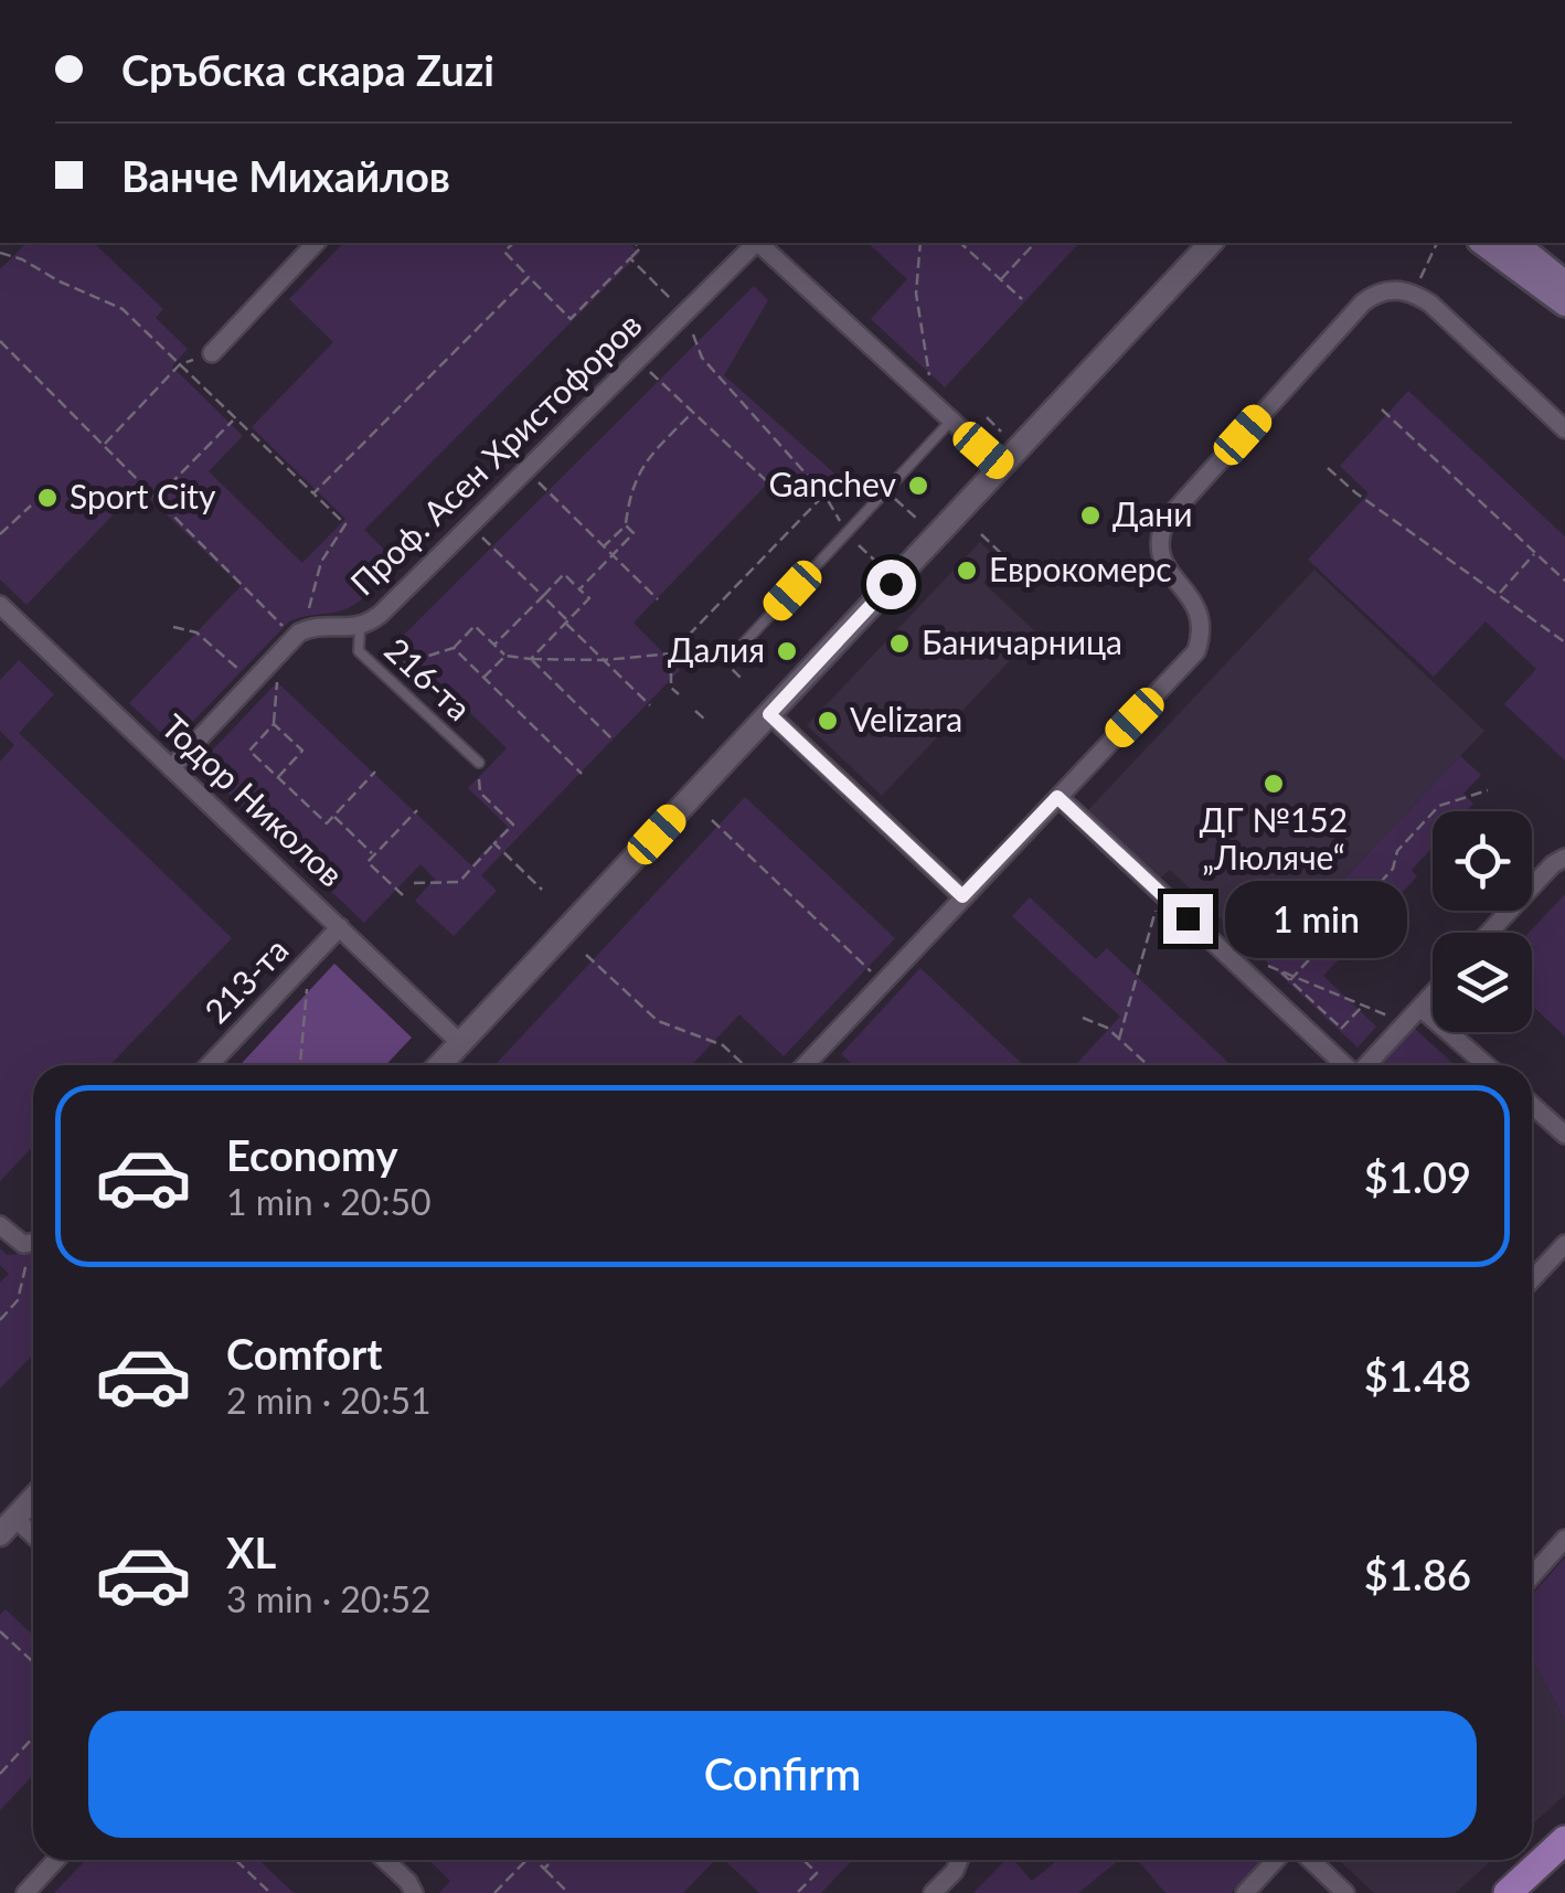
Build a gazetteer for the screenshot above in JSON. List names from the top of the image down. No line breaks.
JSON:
{"streets":{"street":["Проф. Асен Христофоров","Тодор Николов","213-та"],"lane":["216-та"]},"crossings":[["Проф. Асен Христофоров","216-та"],["Тодор Николов","213-та"]],"places":["Ganchev","Sport City","Дани","Еврокомерс","Баничарница","Далия","Velizara","ДГ №152 „Люляче“"],"page":{"banner":["Сръбска скара Zuzi","Ванче Михайлов"],"bubble":"1 min","list":[{"name":"Economy","note":"1 min · 20:50","value":"$1.09"},{"name":"Comfort","note":"2 min · 20:51","value":"$1.48"},{"name":"XL","note":"3 min · 20:52","value":"$1.86"}],"buttons":"Confirm"}}
